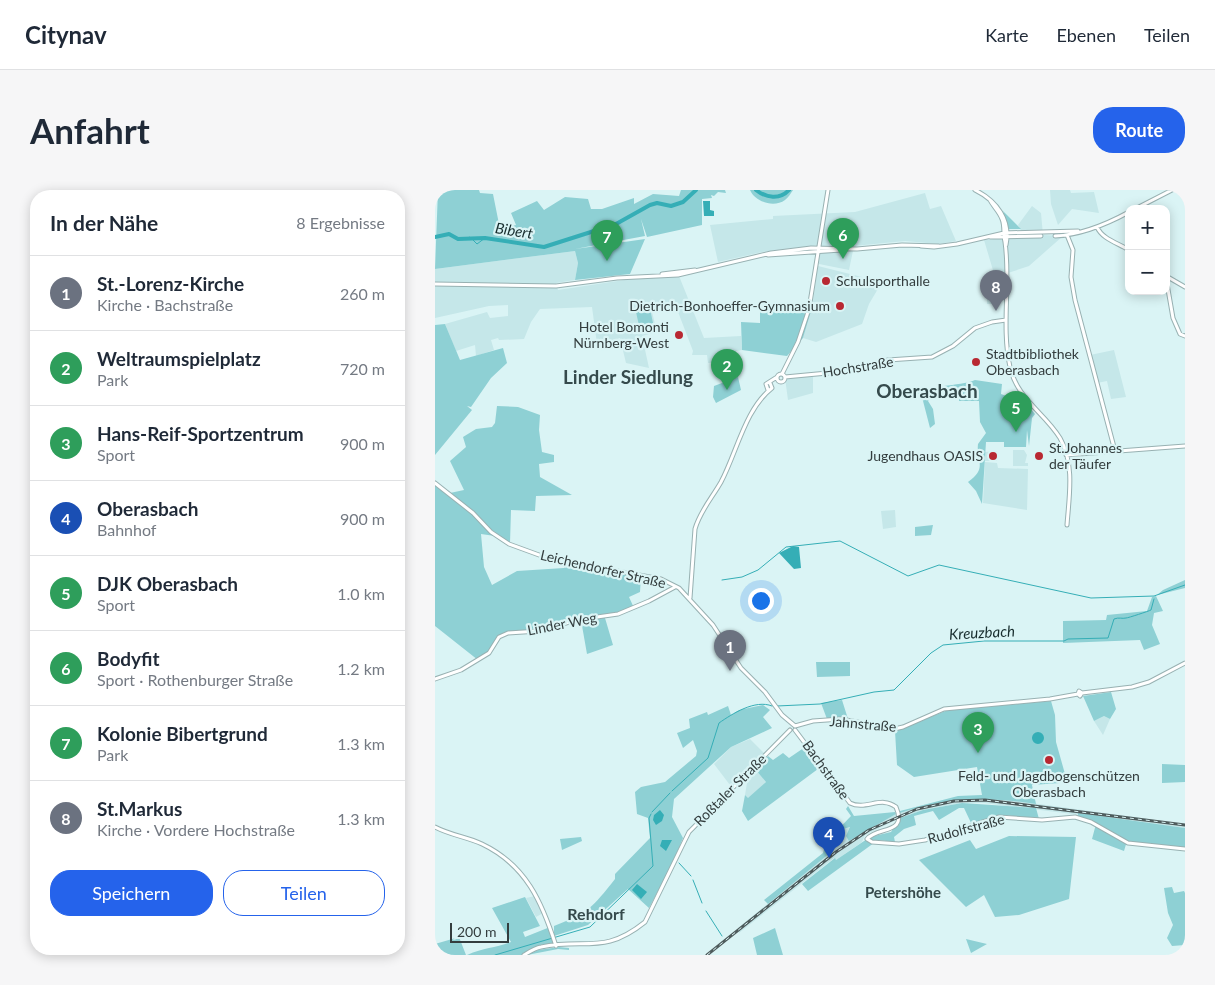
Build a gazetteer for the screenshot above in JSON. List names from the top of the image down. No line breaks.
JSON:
{"streets":{"street":["Hochstraße","Leichendorfer Straße","Linder Weg","Jahnstraße","Bachstraße","Roßtaler Straße","Rudolfstraße"]},"crossings":[["Leichendorfer Straße","Linder Weg"],["Jahnstraße","Bachstraße"],["Bachstraße","Rudolfstraße"]],"districts":["Linder Siedlung","Oberasbach","Petershöhe","Rehdorf"],"water":["Bibert","Kreuzbach"],"places":["Schulsporthalle","Dietrich-Bonhoeffer-Gymnasium","Hotel Bomonti Nürnberg-West","Stadtbibliothek Oberasbach","Jugendhaus OASIS","St.Johannes der Täufer","Feld- und Jagdbogenschützen Oberasbach"],"scale_bar":"200 m","page":{"header":"Citynav","nav":["Karte","Ebenen","Teilen"],"buttons":["Route",["Speichern","Teilen"]],"title":"Anfahrt","heading":["In der Nähe","8 Ergebnisse"],"map_buttons":["+","−"],"pins":["6","7","8","2","5","1","3","4"],"list":[{"mark":"1","name":"St.-Lorenz-Kirche","note":"Kirche · Bachstraße","value":"260 m"},{"mark":"2","name":"Weltraumspielplatz","note":"Park","value":"720 m"},{"mark":"3","name":"Hans-Reif-Sportzentrum","note":"Sport","value":"900 m"},{"mark":"4","name":"Oberasbach","note":"Bahnhof","value":"900 m"},{"mark":"5","name":"DJK Oberasbach","note":"Sport","value":"1.0 km"},{"mark":"6","name":"Bodyfit","note":"Sport · Rothenburger Straße","value":"1.2 km"},{"mark":"7","name":"Kolonie Bibertgrund","note":"Park","value":"1.3 km"},{"mark":"8","name":"St.Markus","note":"Kirche · Vordere Hochstraße","value":"1.3 km"}],"scale":"200 m"}}
